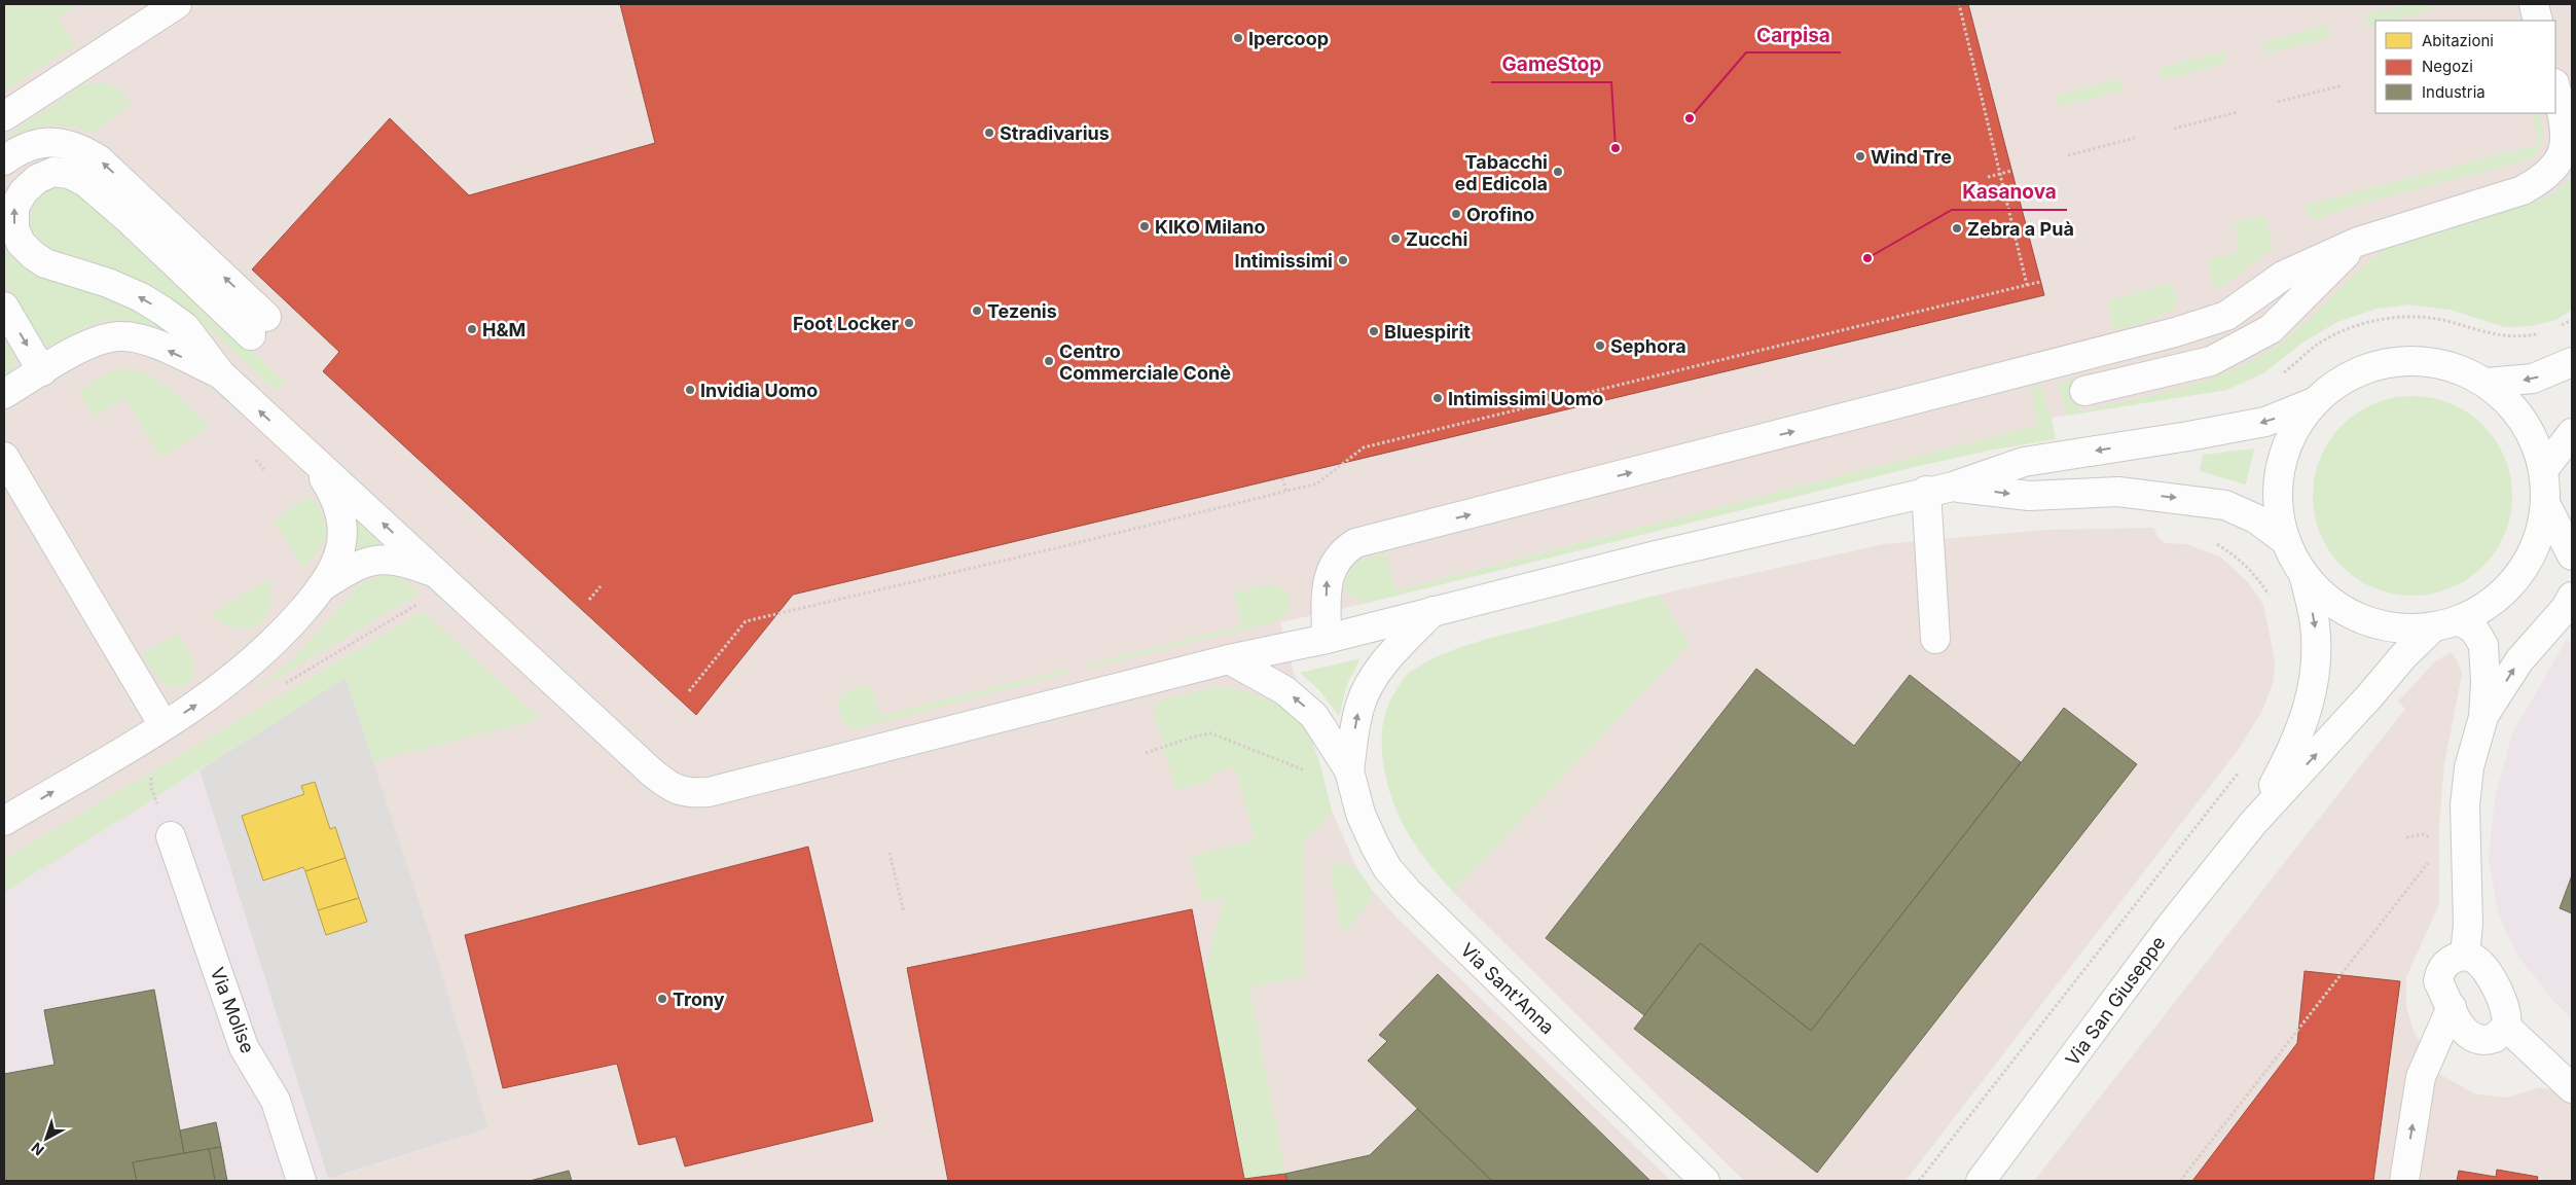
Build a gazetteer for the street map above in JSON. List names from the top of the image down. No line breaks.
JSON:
{"streets":{"street":["Via Sant'Anna","Via San Giuseppe","Via Molise"]},"places":["Ipercoop","Carpisa","Stradivarius","GameStop","Wind Tre","Tabacchi ed Edicola","Orofino","KIKO Milano","Zebra a Puà","Zucchi","Kasanova","Intimissimi","Tezenis","Foot Locker","H&M","Bluespirit","Sephora","Centro Commerciale Conè","Invidia Uomo","Intimissimi Uomo","Trony"],"legend":["Abitazioni","Negozi","Industria"],"north":"bottom left"}
